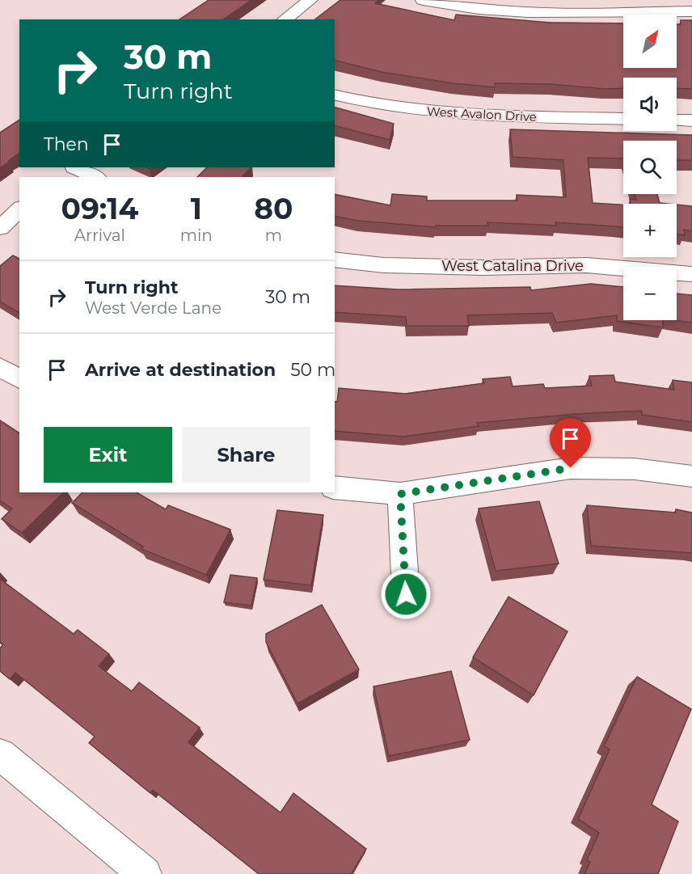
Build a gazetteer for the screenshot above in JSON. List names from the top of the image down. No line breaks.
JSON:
{"streets":{"street":["West Avalon Drive","West Catalina Drive"]},"north":"top right","page":{"map_buttons":["+","−"],"turn":["30 m","Turn right"],"then":"Then","eta":["09:14","Arrival","1","min","80","m"],"list":[{"name":"Turn right","note":"West Verde Lane","value":"30 m"},{"name":"Arrive at destination","value":"50 m"}],"buttons":["Exit","Share"]}}
